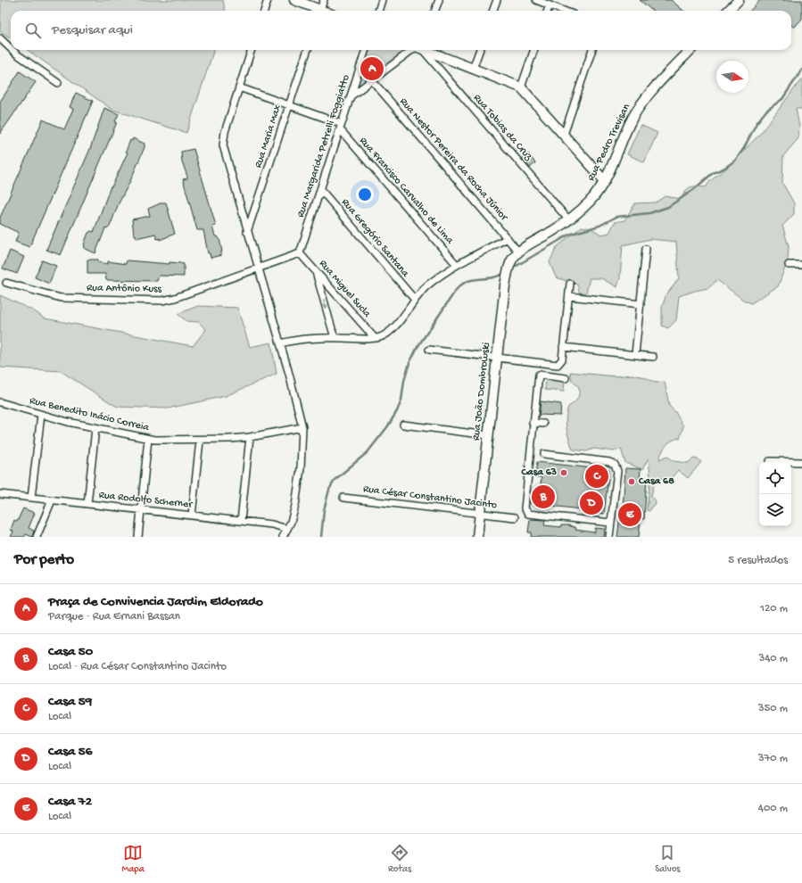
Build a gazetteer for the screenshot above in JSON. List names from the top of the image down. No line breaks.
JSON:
{"streets":{"street":["Rua Tobias da Cruz","Rua Maria Max","Rua Pedro Trevisan","Rua Margarida Petrelli Foggiatto","Rua Nestor Pereira da Rocha Júnior","Rua Francisco Carvalho de Lima","Rua Gregório Santana","Rua Antônio Kuss","Rua Miguel Sucla","Rua João Dombrowski","Rua Benedito Inácio Correia","Rua César Constantino Jacinto","Rua Rodolfo Scherner"]},"crossings":[["Rua Tobias da Cruz","Rua Pedro Trevisan"],["Rua Maria Max","Rua Francisco Carvalho de Lima"],["Rua Pedro Trevisan","Rua Nestor Pereira da Rocha Júnior"],["Rua Pedro Trevisan","Rua João Dombrowski"],["Rua Margarida Petrelli Foggiatto","Rua Francisco Carvalho de Lima"],["Rua Margarida Petrelli Foggiatto","Rua Gregório Santana"],["Rua Margarida Petrelli Foggiatto","Rua Antônio Kuss"],["Rua Margarida Petrelli Foggiatto","Rua Miguel Sucla"],["Rua Nestor Pereira da Rocha Júnior","Rua João Dombrowski"],["Rua Antônio Kuss","Rua Miguel Sucla"],["Rua João Dombrowski","Rua César Constantino Jacinto"]],"places":["Casa 63","Casa 68"],"north":"right","page":{"search":"Pesquisar aqui","pins":["A","C","B","D","E"],"heading":["Por perto","5 resultados"],"list":[{"mark":"A","name":"Praça de Convivencia Jardim Eldorado","note":"Parque · Rua Ernani Bassan","value":"120 m"},{"mark":"B","name":"Casa 50","note":"Local · Rua César Constantino Jacinto","value":"340 m"},{"mark":"C","name":"Casa 59","note":"Local","value":"350 m"},{"mark":"D","name":"Casa 56","note":"Local","value":"370 m"},{"mark":"E","name":"Casa 72","note":"Local","value":"400 m"}],"nav":["Mapa","Rotas","Salvos"]}}
